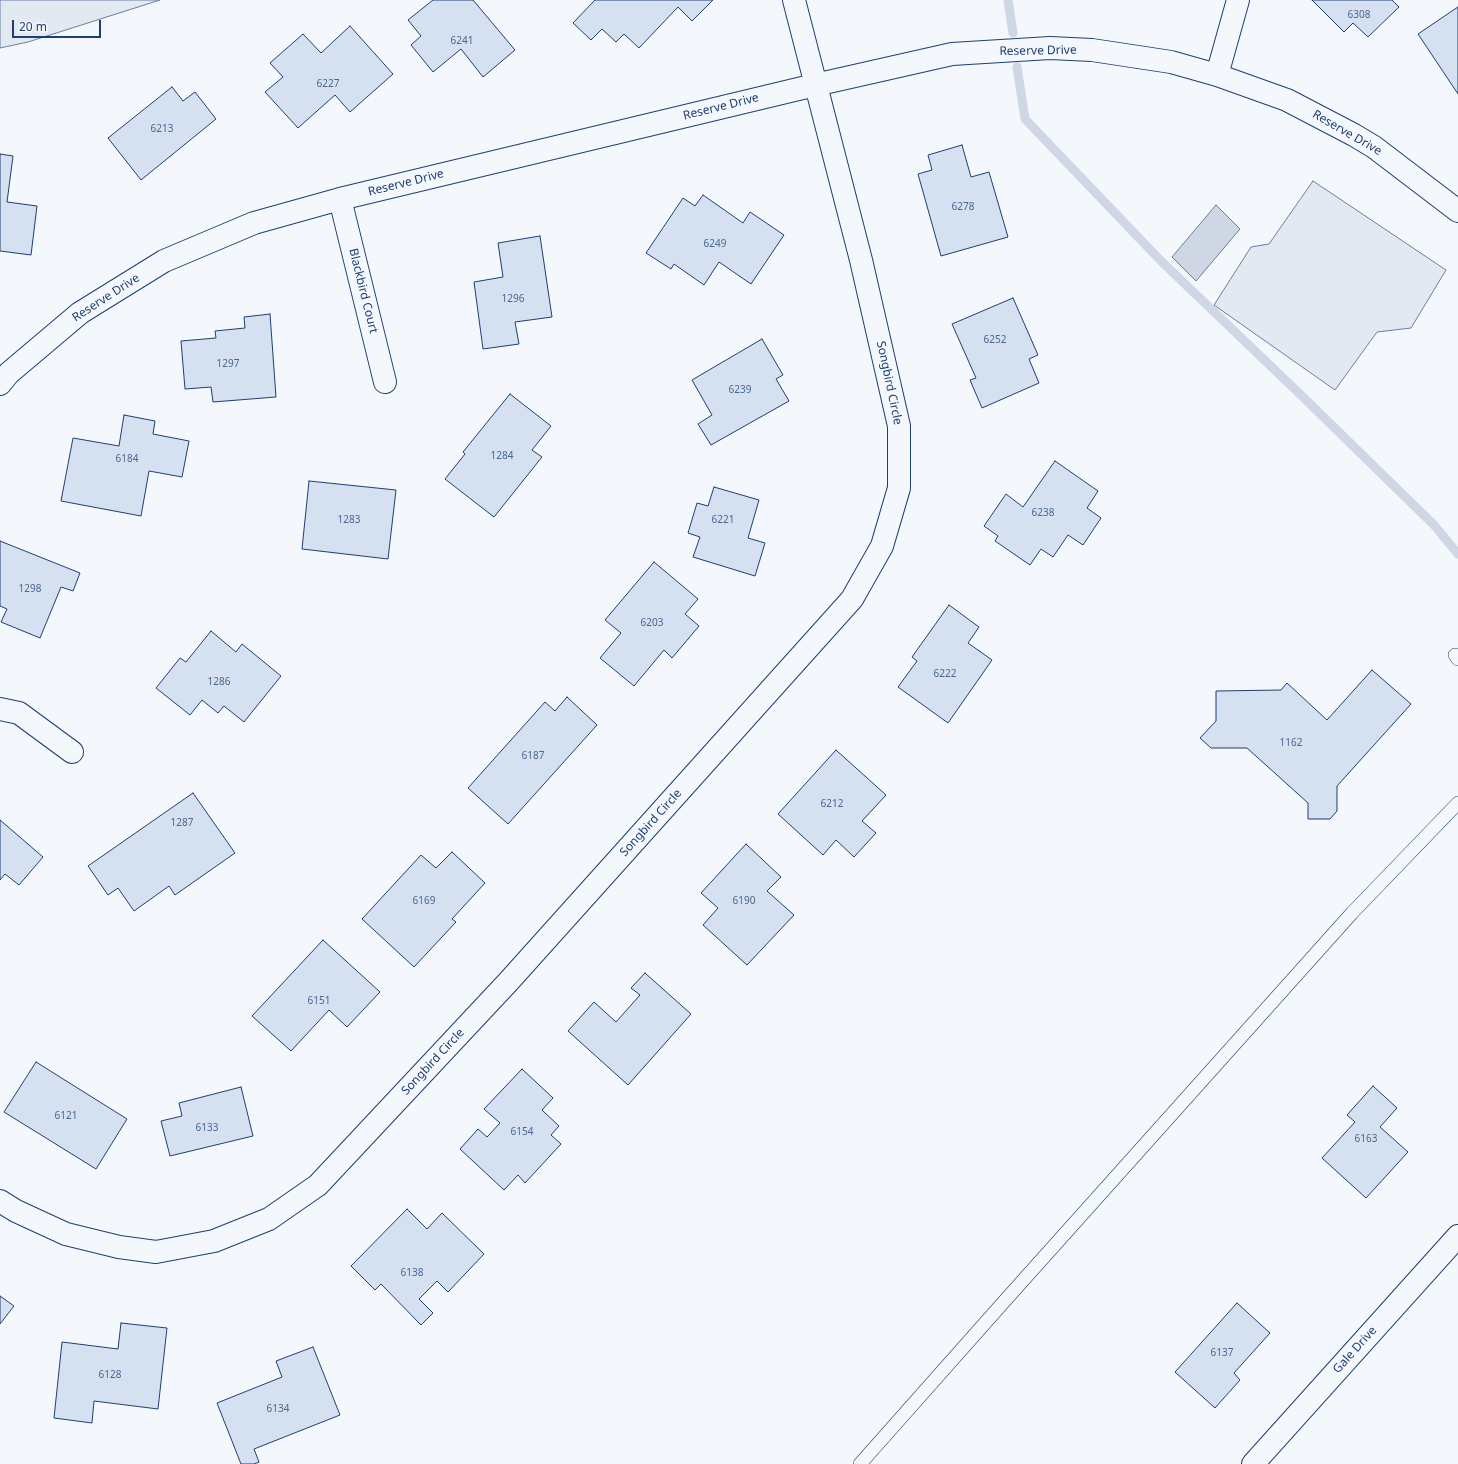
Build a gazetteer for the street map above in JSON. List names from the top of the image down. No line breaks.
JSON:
{"streets":{"street":["Reserve Drive","Blackbird Court","Songbird Circle","Gale Drive"]},"crossings":[["Reserve Drive","Blackbird Court"],["Reserve Drive","Songbird Circle"]],"house_numbers":["6308","6241","6227","6213","6278","6249","1296","6252","1297","6239","1284","6184","6238","1283","6221","1298","6203","6222","1286","1162","6187","6212","1287","6169","6190","6151","6121","6133","6154","6163","6138","6137","6128","6134"],"scale_bar":"20 m"}
